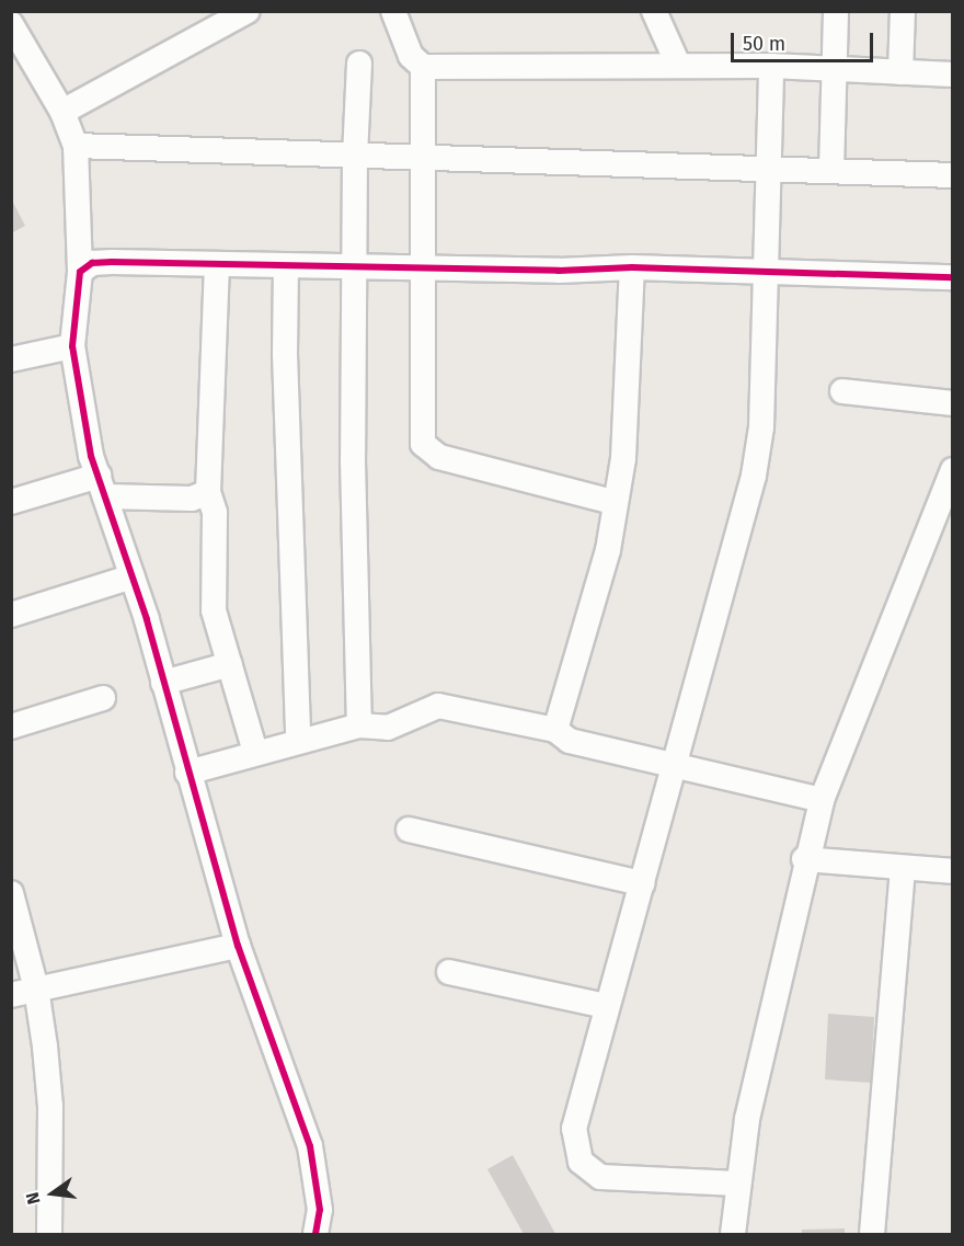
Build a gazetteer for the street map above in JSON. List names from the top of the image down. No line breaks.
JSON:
{"scale_bar":"50 m","north":"left"}
